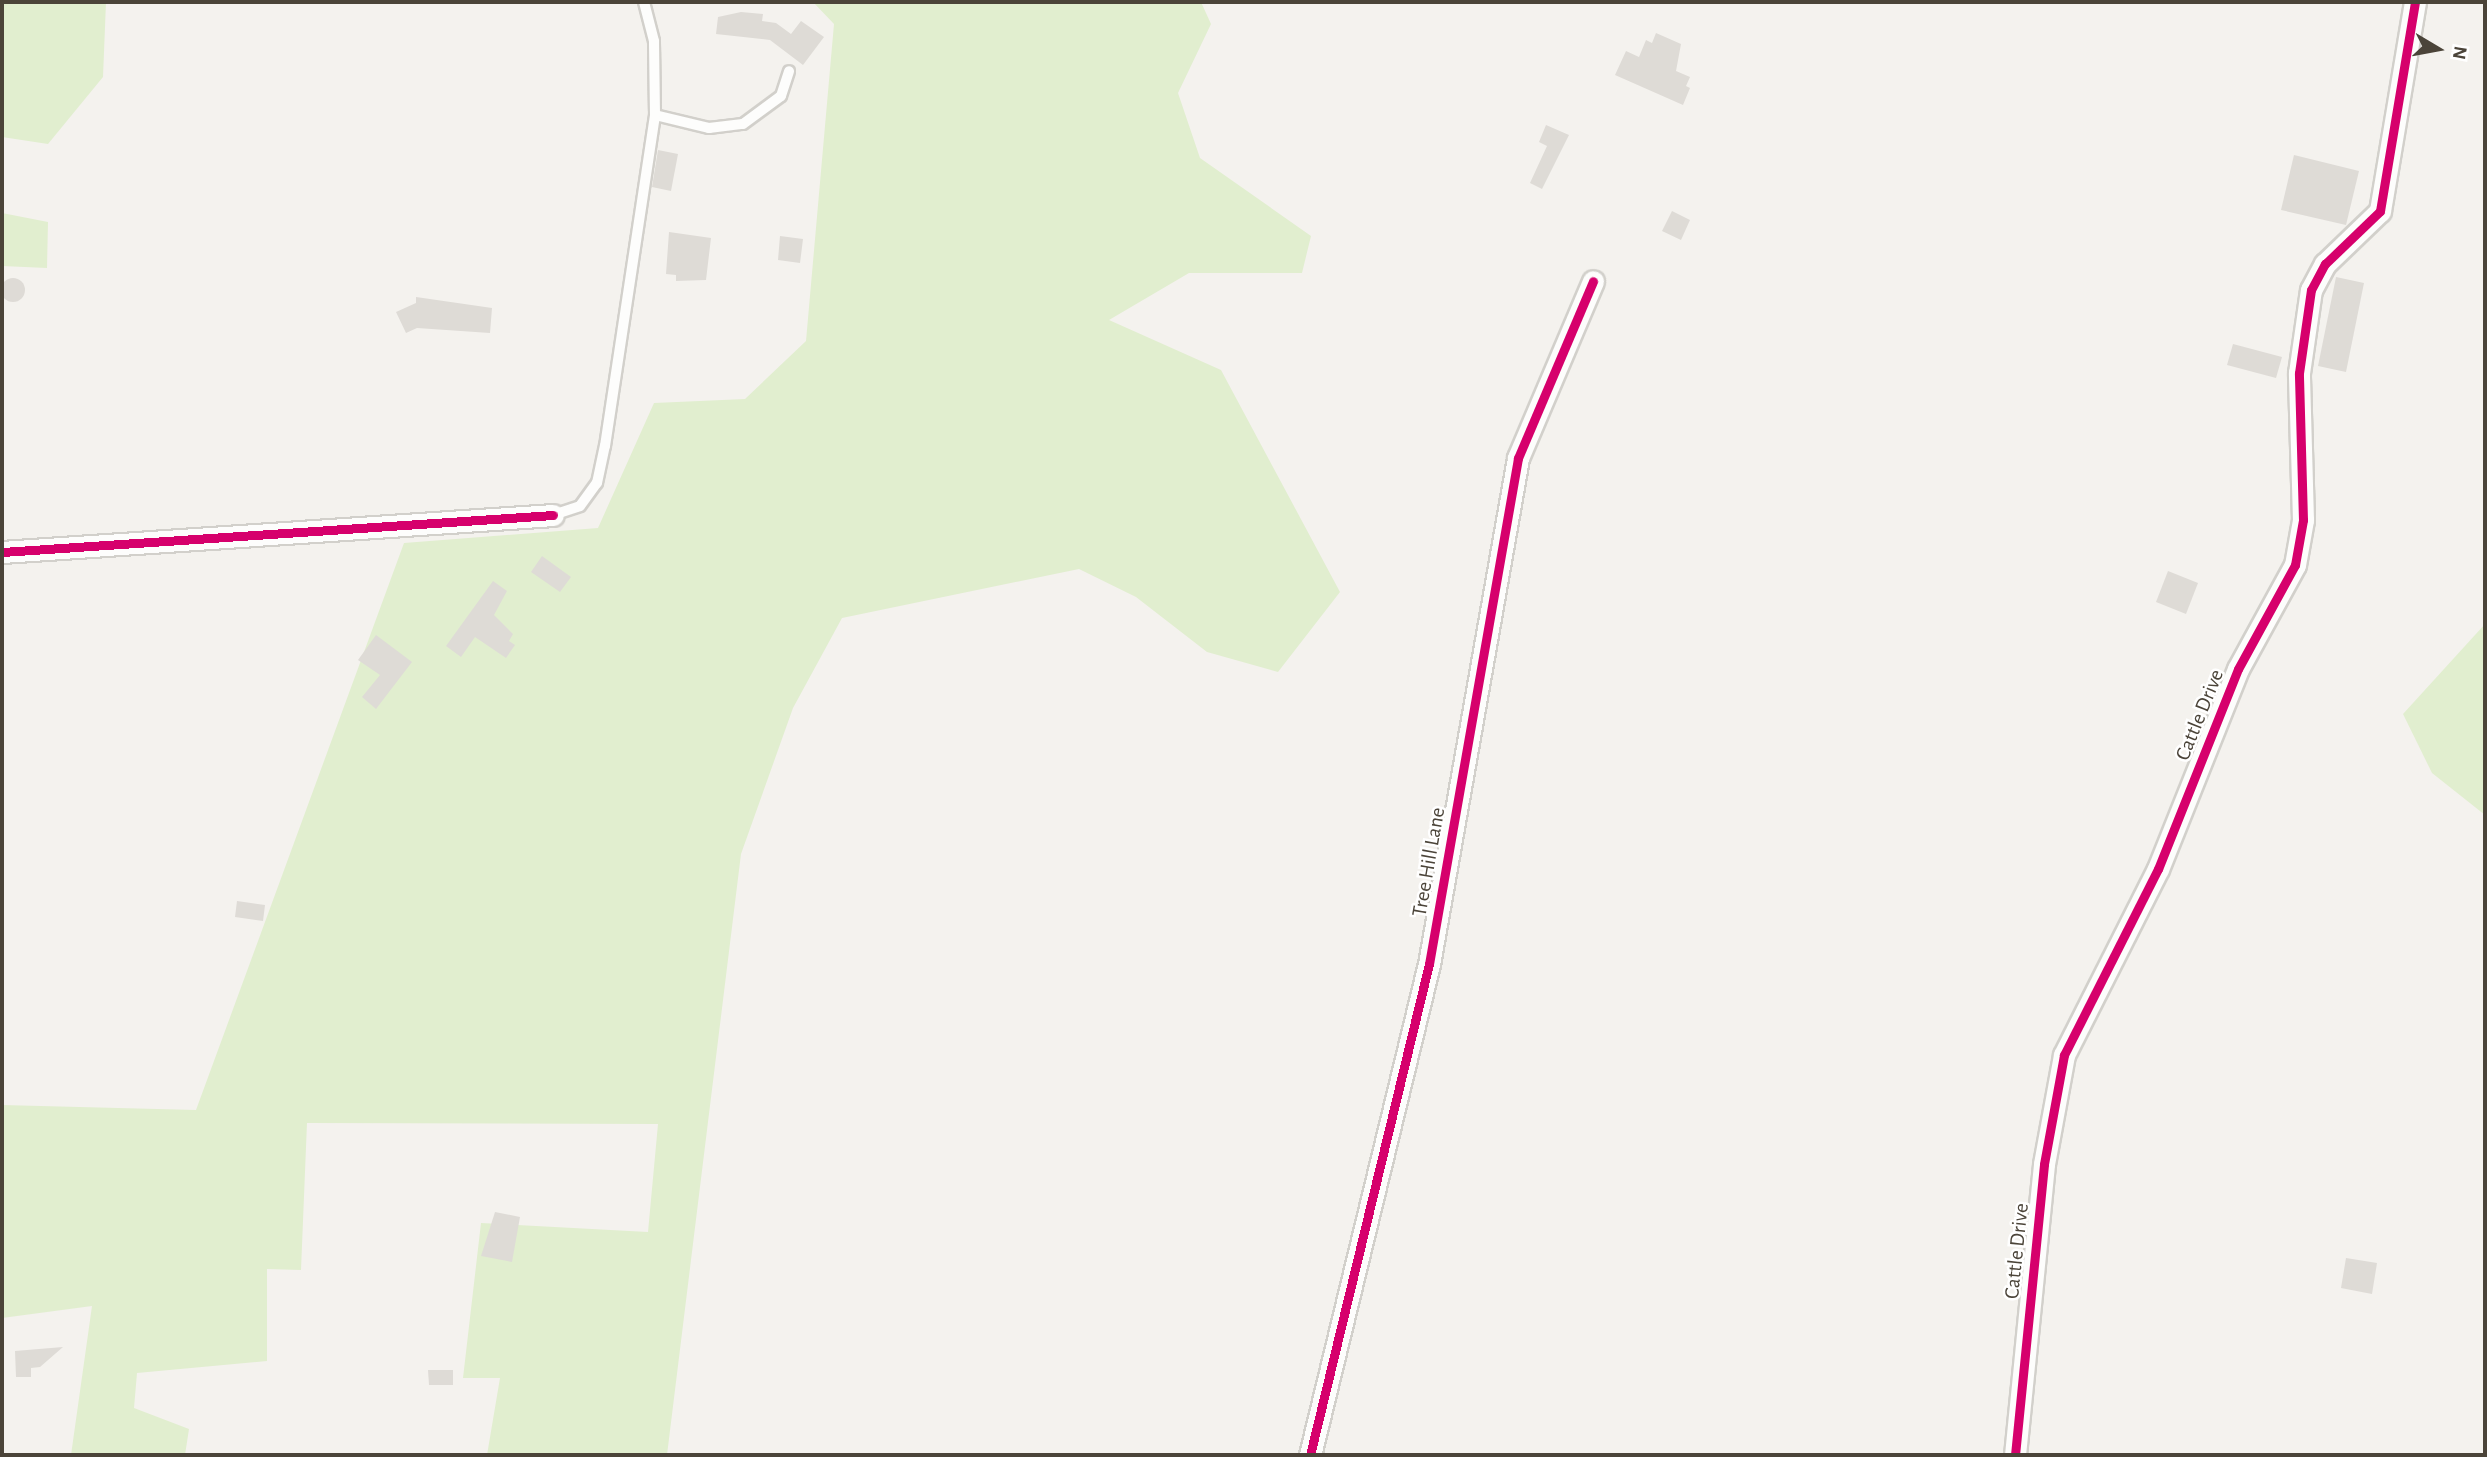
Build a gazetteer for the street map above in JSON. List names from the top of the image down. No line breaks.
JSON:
{"streets":{"street":["Cattle Drive","Tree Hill Lane"]},"north":"right"}
